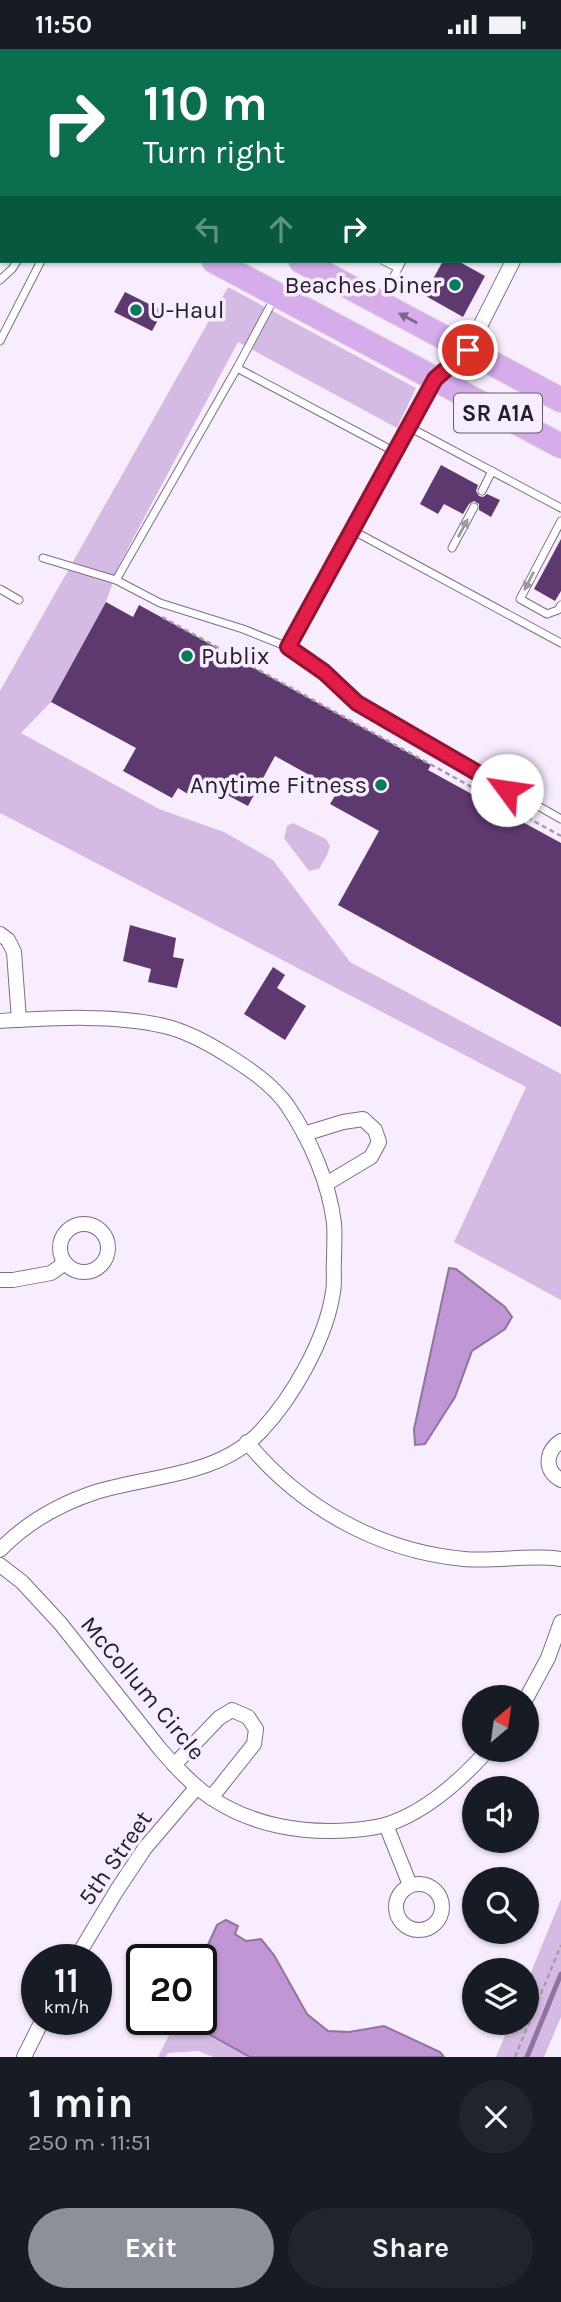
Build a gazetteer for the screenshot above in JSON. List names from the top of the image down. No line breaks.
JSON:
{"streets":{"highway":["SR A1A"],"street":["McCollum Circle","5th Street"]},"crossings":[["McCollum Circle","5th Street"]],"places":["Beaches Diner","U-Haul","Publix","Anytime Fitness"],"north":"top right","page":{"status":"11:50","turn":["110 m","Turn right"],"speed":"11 km/h","limit":"20","heading":["1 min","250 m · 11:51"],"buttons":["Exit","Share"]}}
